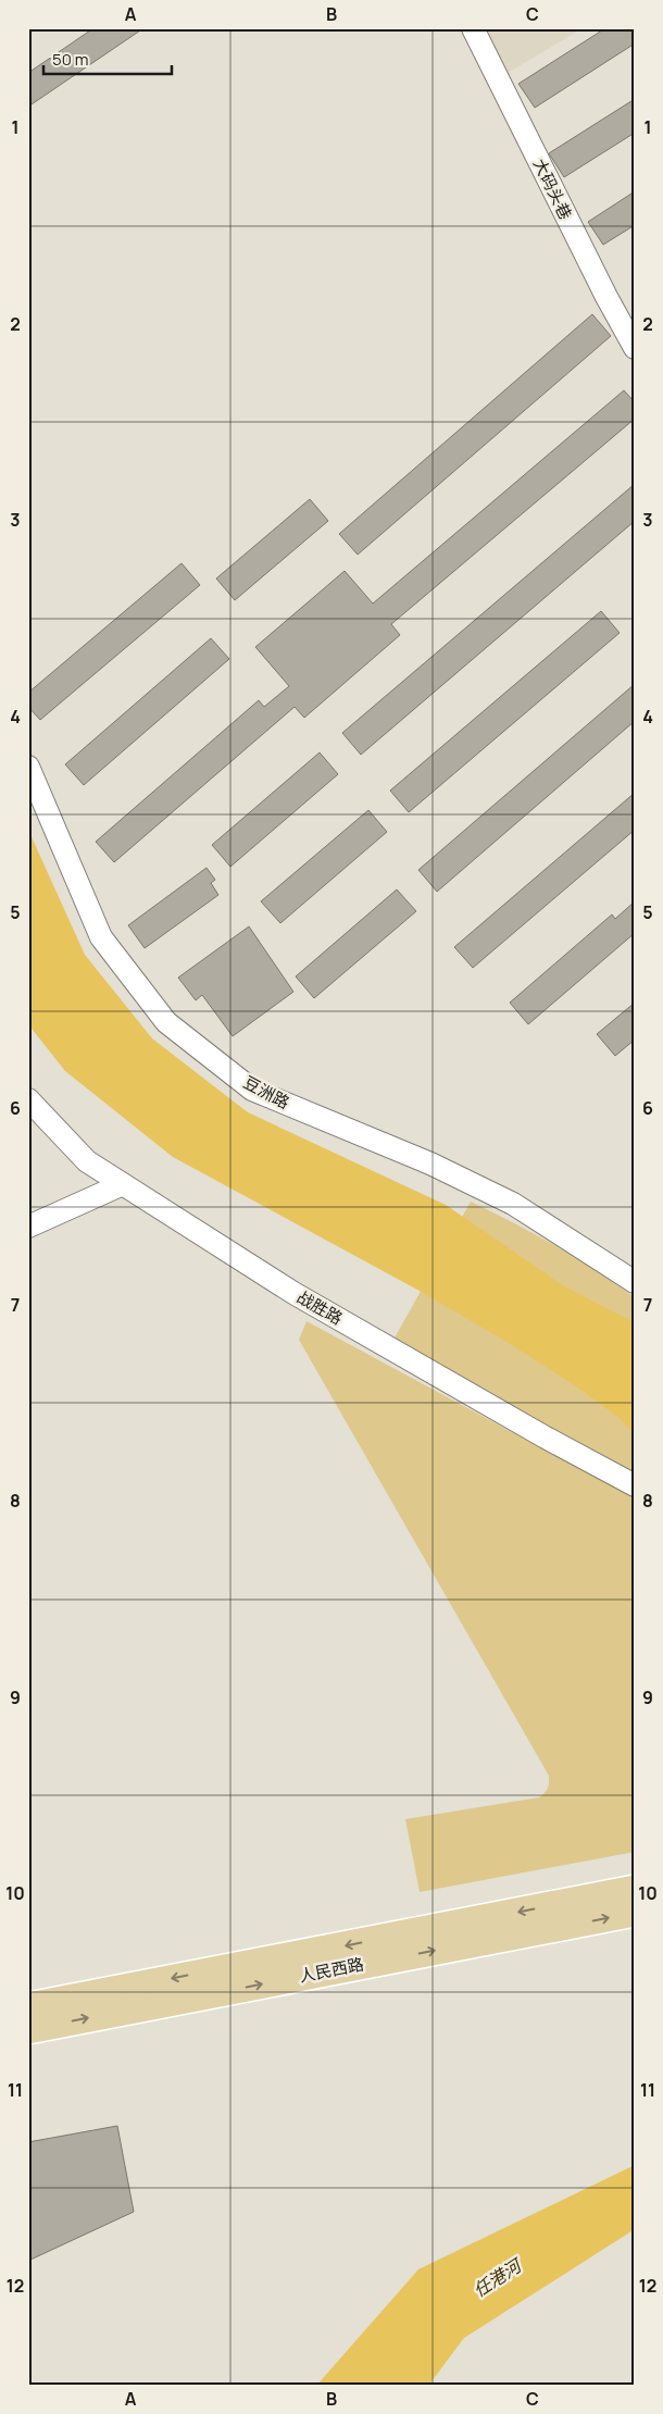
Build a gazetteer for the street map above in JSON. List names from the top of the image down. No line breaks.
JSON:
{"streets":{"main road":["人民西路"],"street":["大码头巷","豆洲路","战胜路"]},"water":["任港河"],"scale_bar":"50 m","grid":{"columns":["A","B","C"],"rows":["1","2","3","4","5","6","7","8","9","10","11","12"]}}
